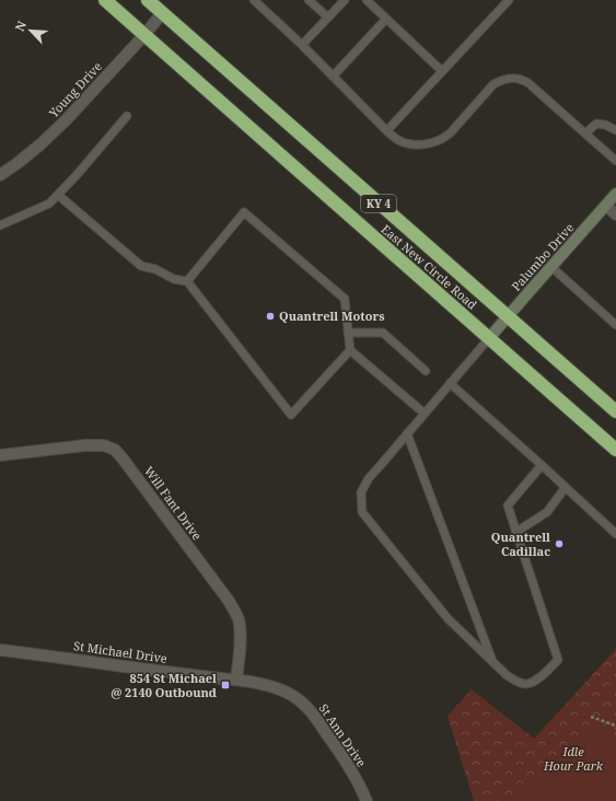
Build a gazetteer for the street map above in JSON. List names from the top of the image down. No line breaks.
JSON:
{"streets":{"highway":["KY 4","East New Circle Road"],"street":["Young Drive","Palumbo Drive","Will Fant Drive","St Michael Drive","St Ann Drive"]},"crossings":[["Young Drive","East New Circle Road"],["Palumbo Drive","East New Circle Road"],["Will Fant Drive","St Michael Drive"],["Will Fant Drive","St Ann Drive"],["St Michael Drive","St Ann Drive"]],"parks":["Idle Hour Park"],"places":{"other":["Quantrell Motors","Quantrell Cadillac"],"transit":["854 St Michael @ 2140 Outbound"]},"north":"top left"}
